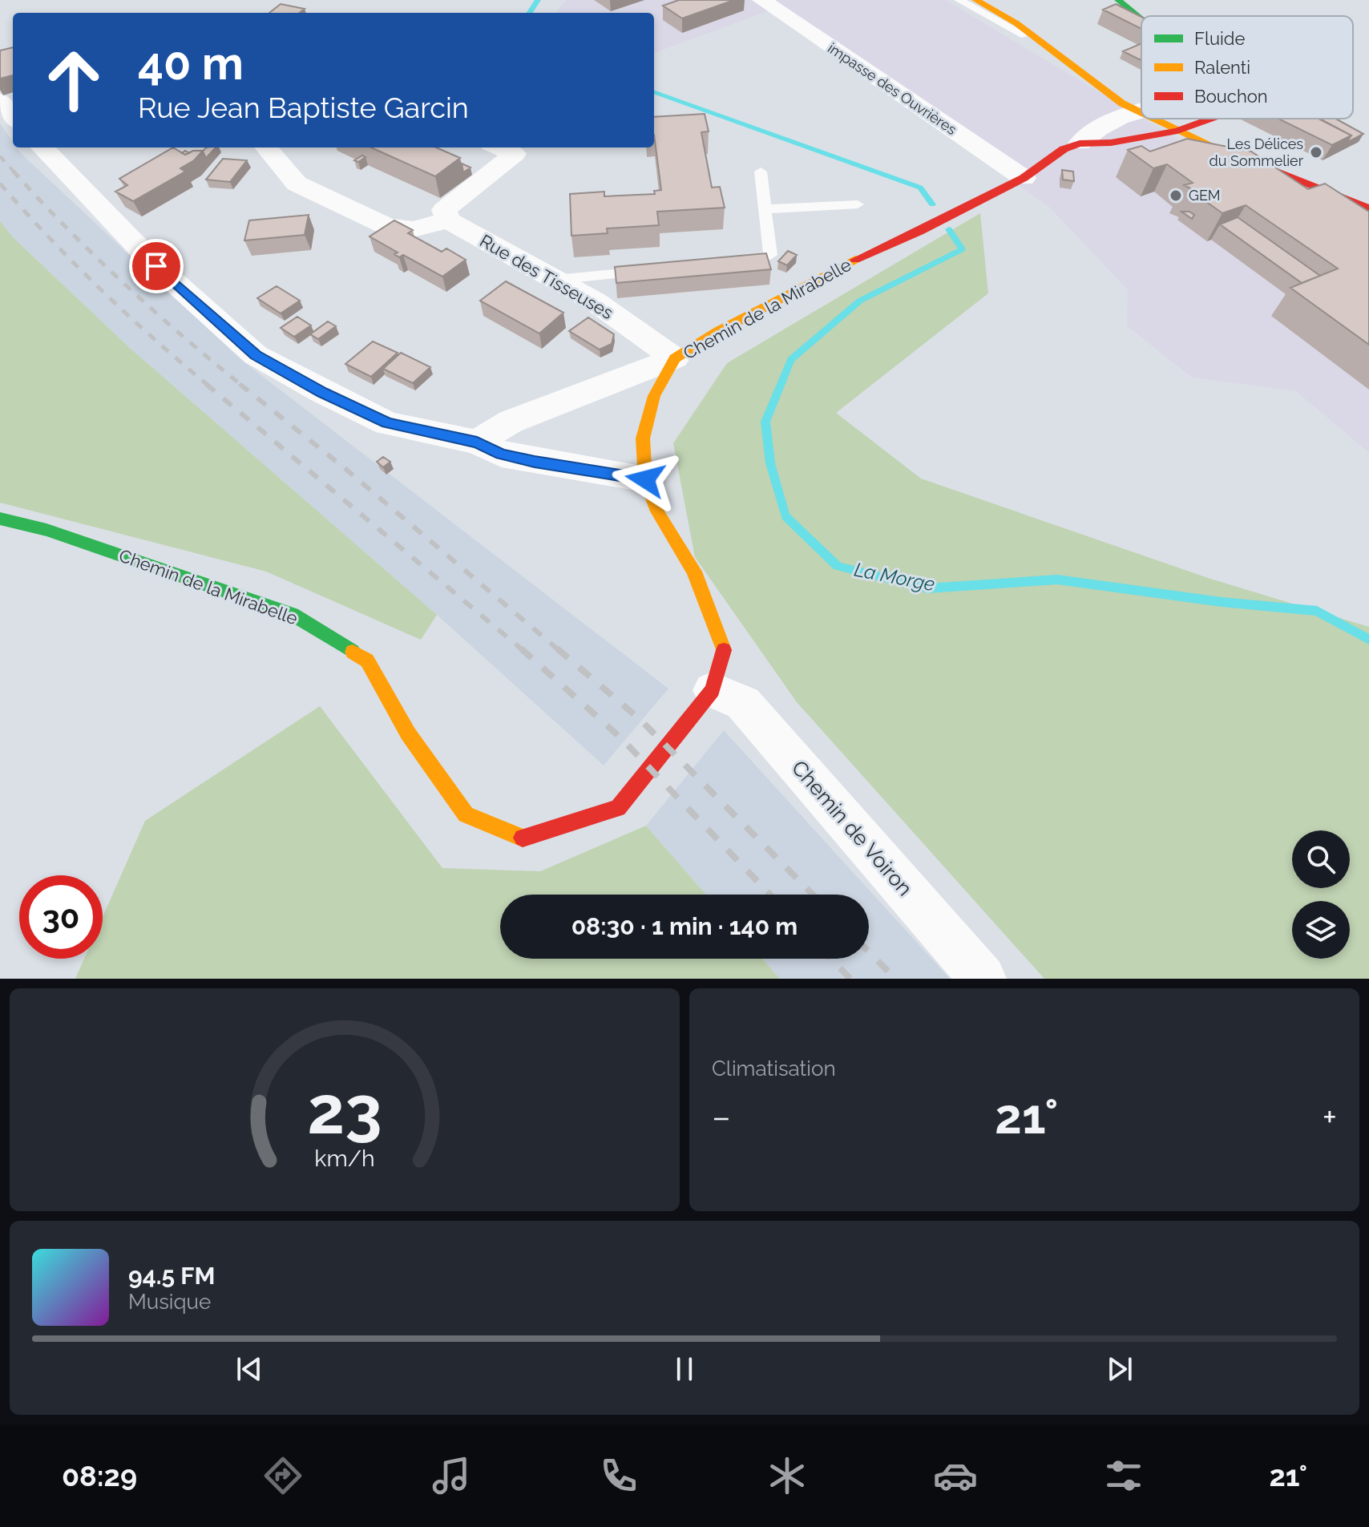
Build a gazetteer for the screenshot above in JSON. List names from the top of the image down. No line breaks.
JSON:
{"streets":{"street":["impasse des Ouvrières","Rue des Tisseuses","Chemin de la Mirabelle","Chemin de Voiron"]},"crossings":[["impasse des Ouvrières","Chemin de la Mirabelle"],["Rue des Tisseuses","Chemin de la Mirabelle"],["Chemin de la Mirabelle","Chemin de Voiron"]],"water":["La Morge"],"places":["Les Délices du Sommelier","GEM"],"legend":["Fluide","Ralenti","Bouchon"],"page":{"turn":["40 m","Rue Jean Baptiste Garcin"],"limit":"30","trip":"08:30 · 1 min · 140 m","tile":"Climatisation","heat":["−","21°","+"],"song":["94.5 FM","Musique"],"tabs":["08:29","21°"],"gauge":["23","km/h"]}}
